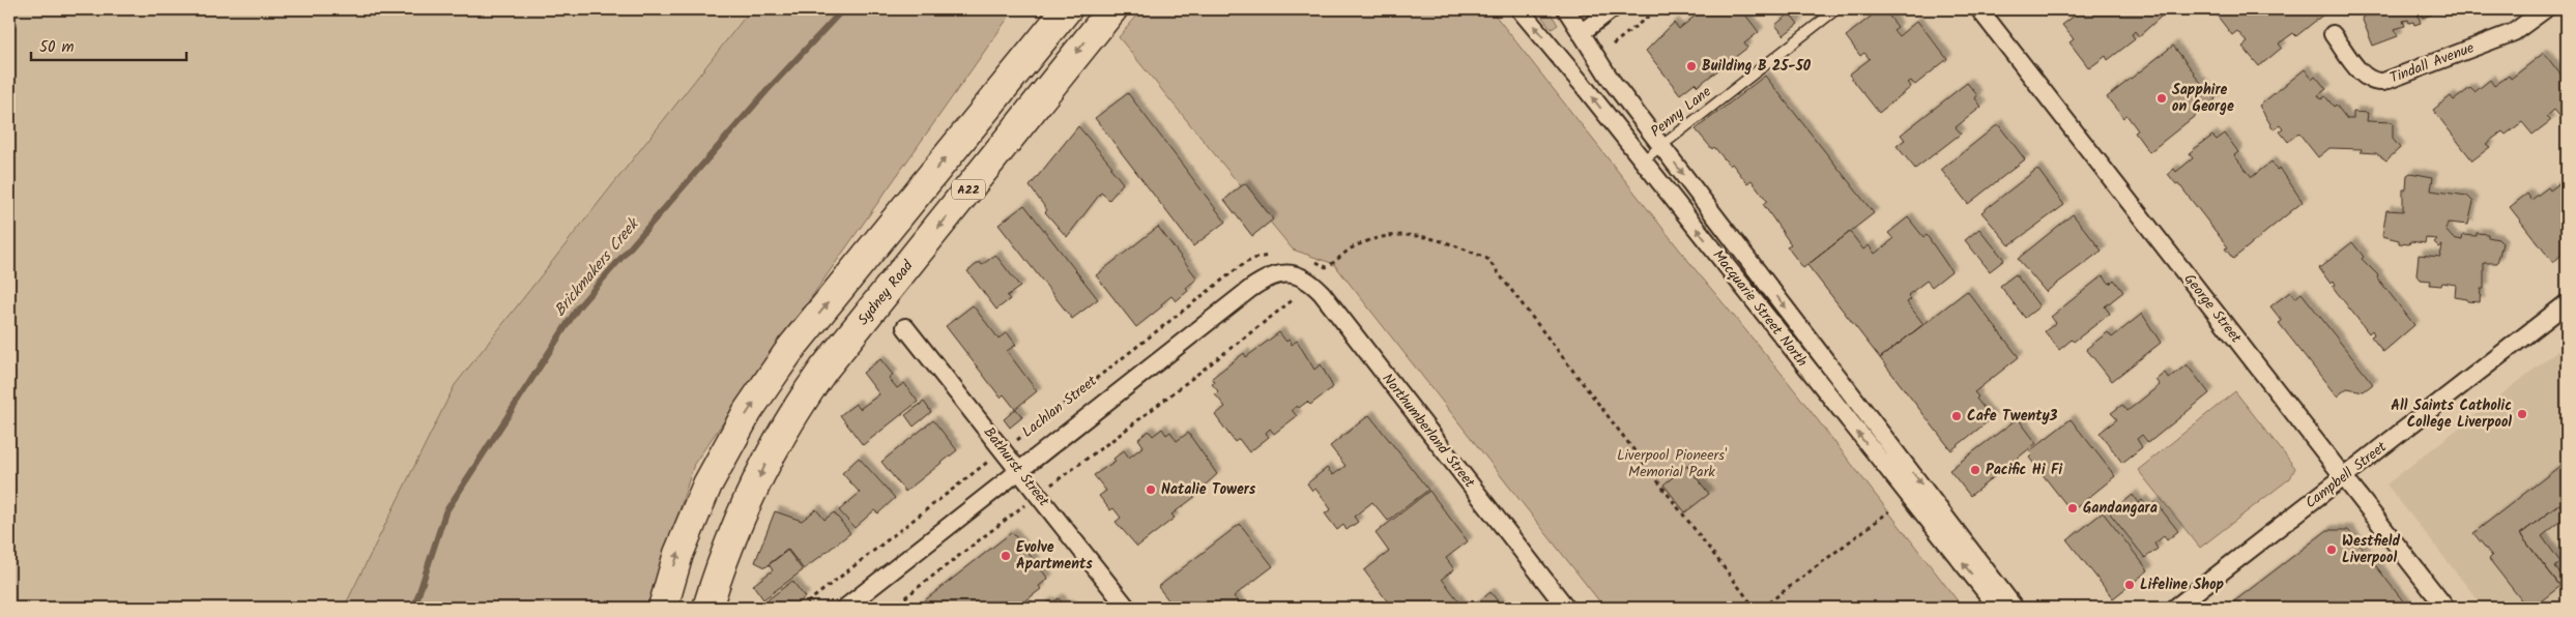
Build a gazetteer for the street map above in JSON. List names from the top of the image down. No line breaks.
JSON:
{"streets":{"highway":["A22","Sydney Road"],"street":["Tindall Avenue","Macquarie Street North","George Street","Lachlan Street","Northumberland Street","Bathurst Street","Campbell Street"],"lane":["Penny Lane"]},"crossings":[["Penny Lane","Macquarie Street North"],["George Street","Campbell Street"],["Lachlan Street","Northumberland Street"],["Lachlan Street","Bathurst Street"]],"water":["Brickmakers Creek"],"parks":["Liverpool Pioneers' Memorial Park"],"places":["Building B 25-50","Sapphire on George","All Saints Catholic College Liverpool","Cafe Twenty3","Pacific Hi Fi","Natalie Towers","Gandangara","Westfield Liverpool","Evolve Apartments","Lifeline Shop"],"scale_bar":"50 m"}
